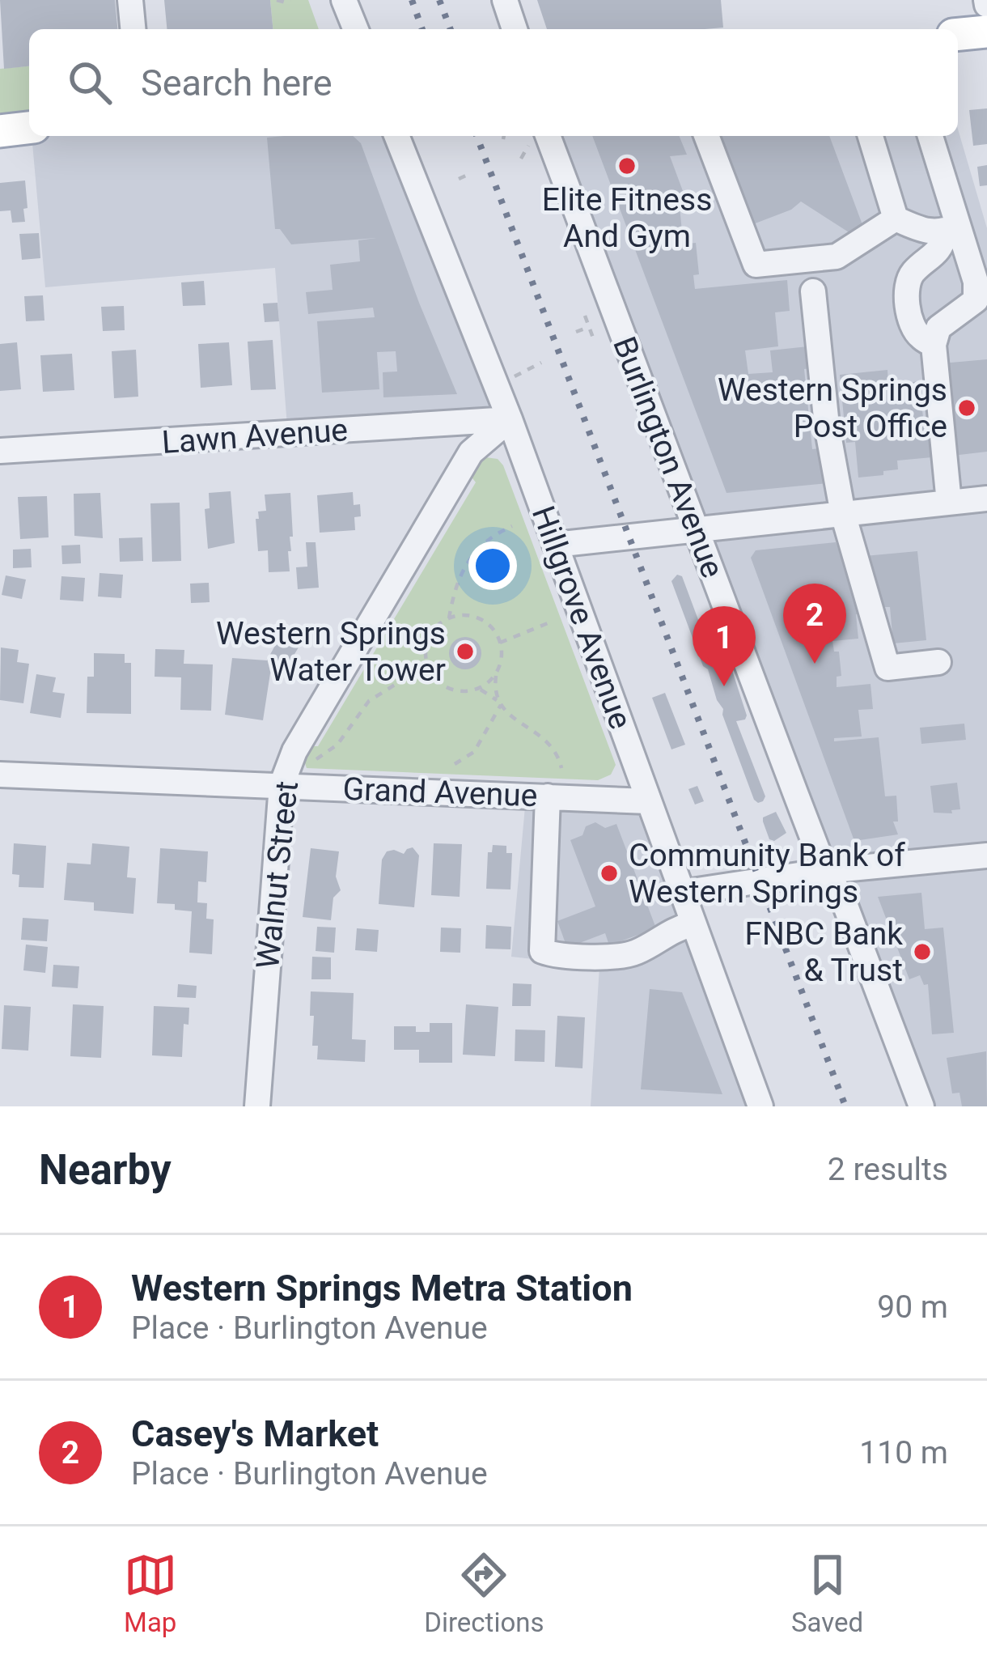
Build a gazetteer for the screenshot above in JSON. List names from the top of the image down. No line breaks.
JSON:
{"streets":{"street":["Lawn Avenue","Burlington Avenue","Hillgrove Avenue","Grand Avenue","Walnut Street"]},"crossings":[["Lawn Avenue","Hillgrove Avenue"],["Lawn Avenue","Walnut Street"],["Hillgrove Avenue","Grand Avenue"],["Hillgrove Avenue","Walnut Street"],["Grand Avenue","Walnut Street"]],"places":["Elite Fitness And Gym","Western Springs Post Office","Western Springs Water Tower","Community Bank of Western Springs","FNBC Bank & Trust"],"page":{"search":"Search here","pins":["2","1"],"heading":["Nearby","2 results"],"list":[{"mark":"1","name":"Western Springs Metra Station","note":"Place · Burlington Avenue","value":"90 m"},{"mark":"2","name":"Casey's Market","note":"Place · Burlington Avenue","value":"110 m"}],"nav":["Map","Directions","Saved"]}}
